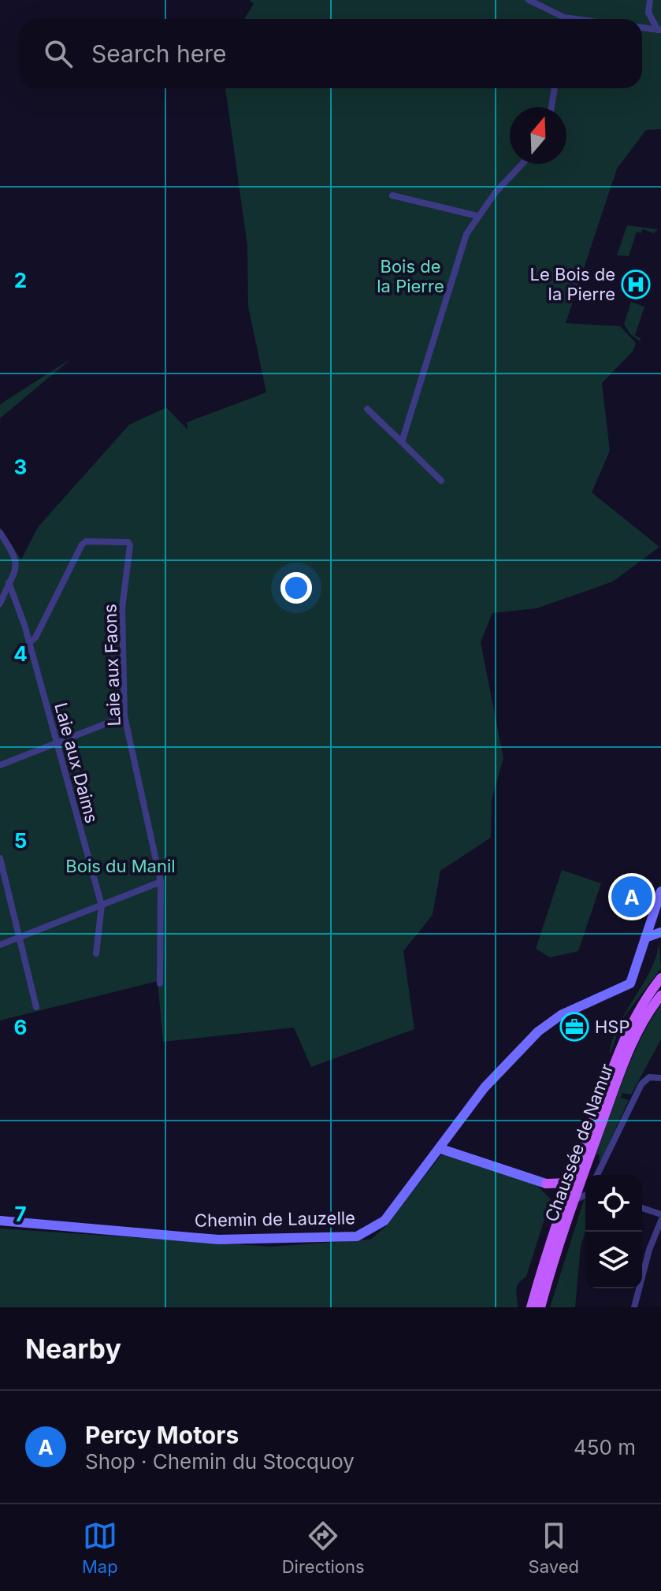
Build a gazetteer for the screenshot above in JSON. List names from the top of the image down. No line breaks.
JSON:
{"streets":{"main road":["Chaussée de Namur"],"street":["Laie aux Faons","Laie aux Daims","Chemin de Lauzelle"]},"crossings":[["Laie aux Faons","Laie aux Daims"]],"parks":["Bois de la Pierre","Bois du Manil"],"places":{"hospital":["Le Bois de la Pierre"],"office":["HSP"]},"north":"top","page":{"search":"Search here","pins":"A","heading":"Nearby","list":[{"mark":"A","name":"Percy Motors","note":"Shop · Chemin du Stocquoy","value":"450 m"}],"nav":["Map","Directions","Saved"]},"grid":{"rows":["2","3","4","5","6","7"]}}
